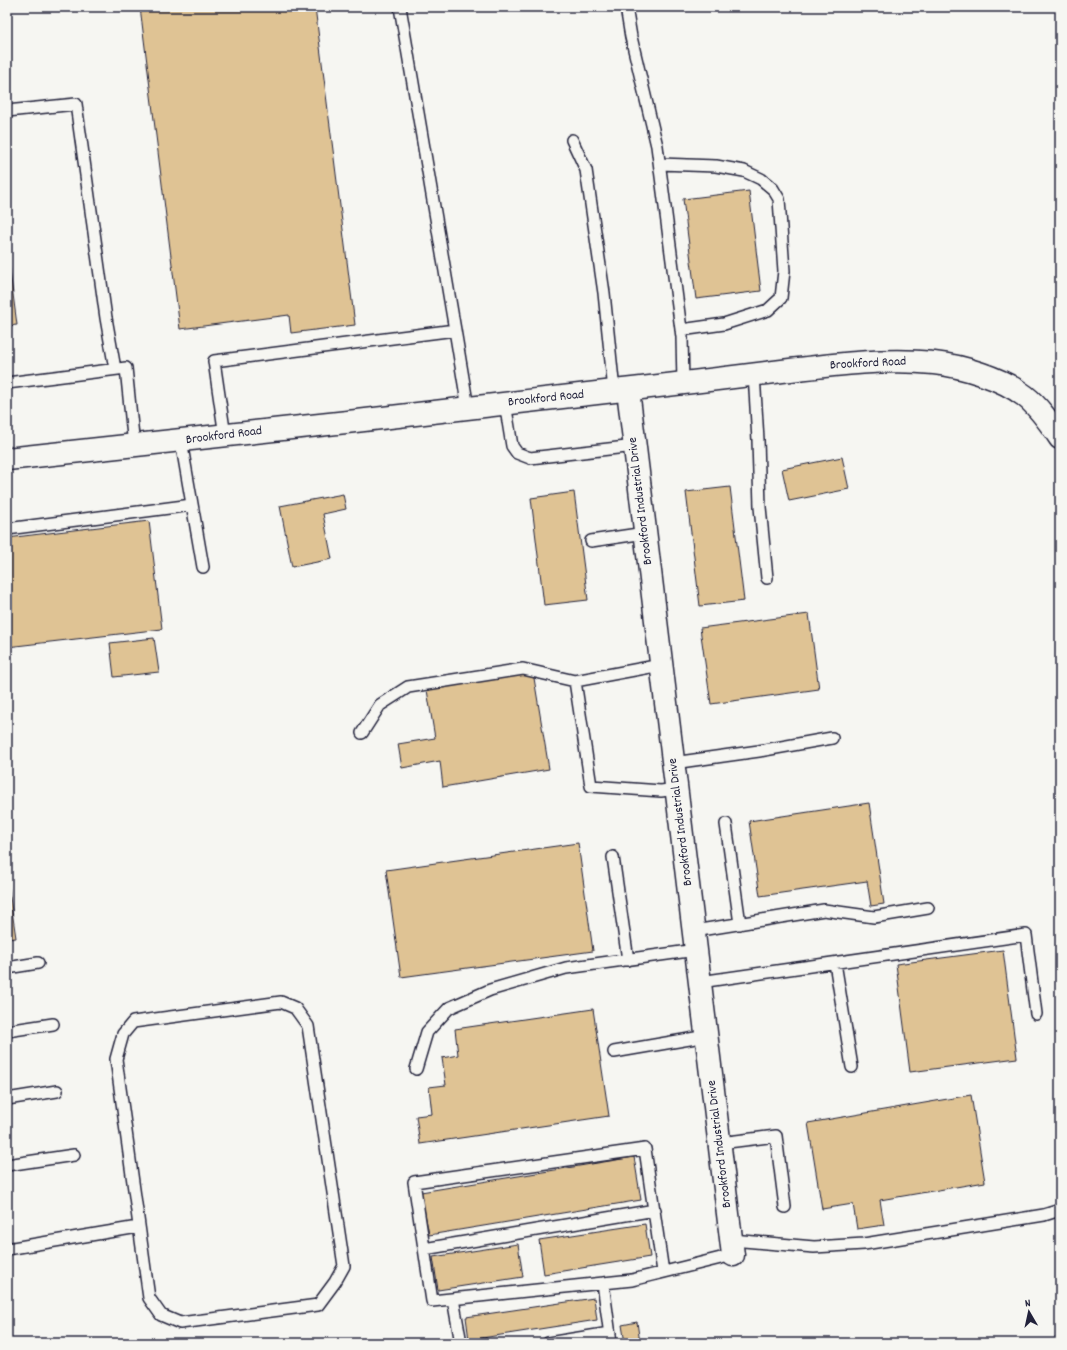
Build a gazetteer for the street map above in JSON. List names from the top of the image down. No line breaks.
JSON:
{"streets":{"street":["Brookford Road","Brookford Industrial Drive"]},"crossings":[["Brookford Road","Brookford Industrial Drive"]],"north":"top"}
